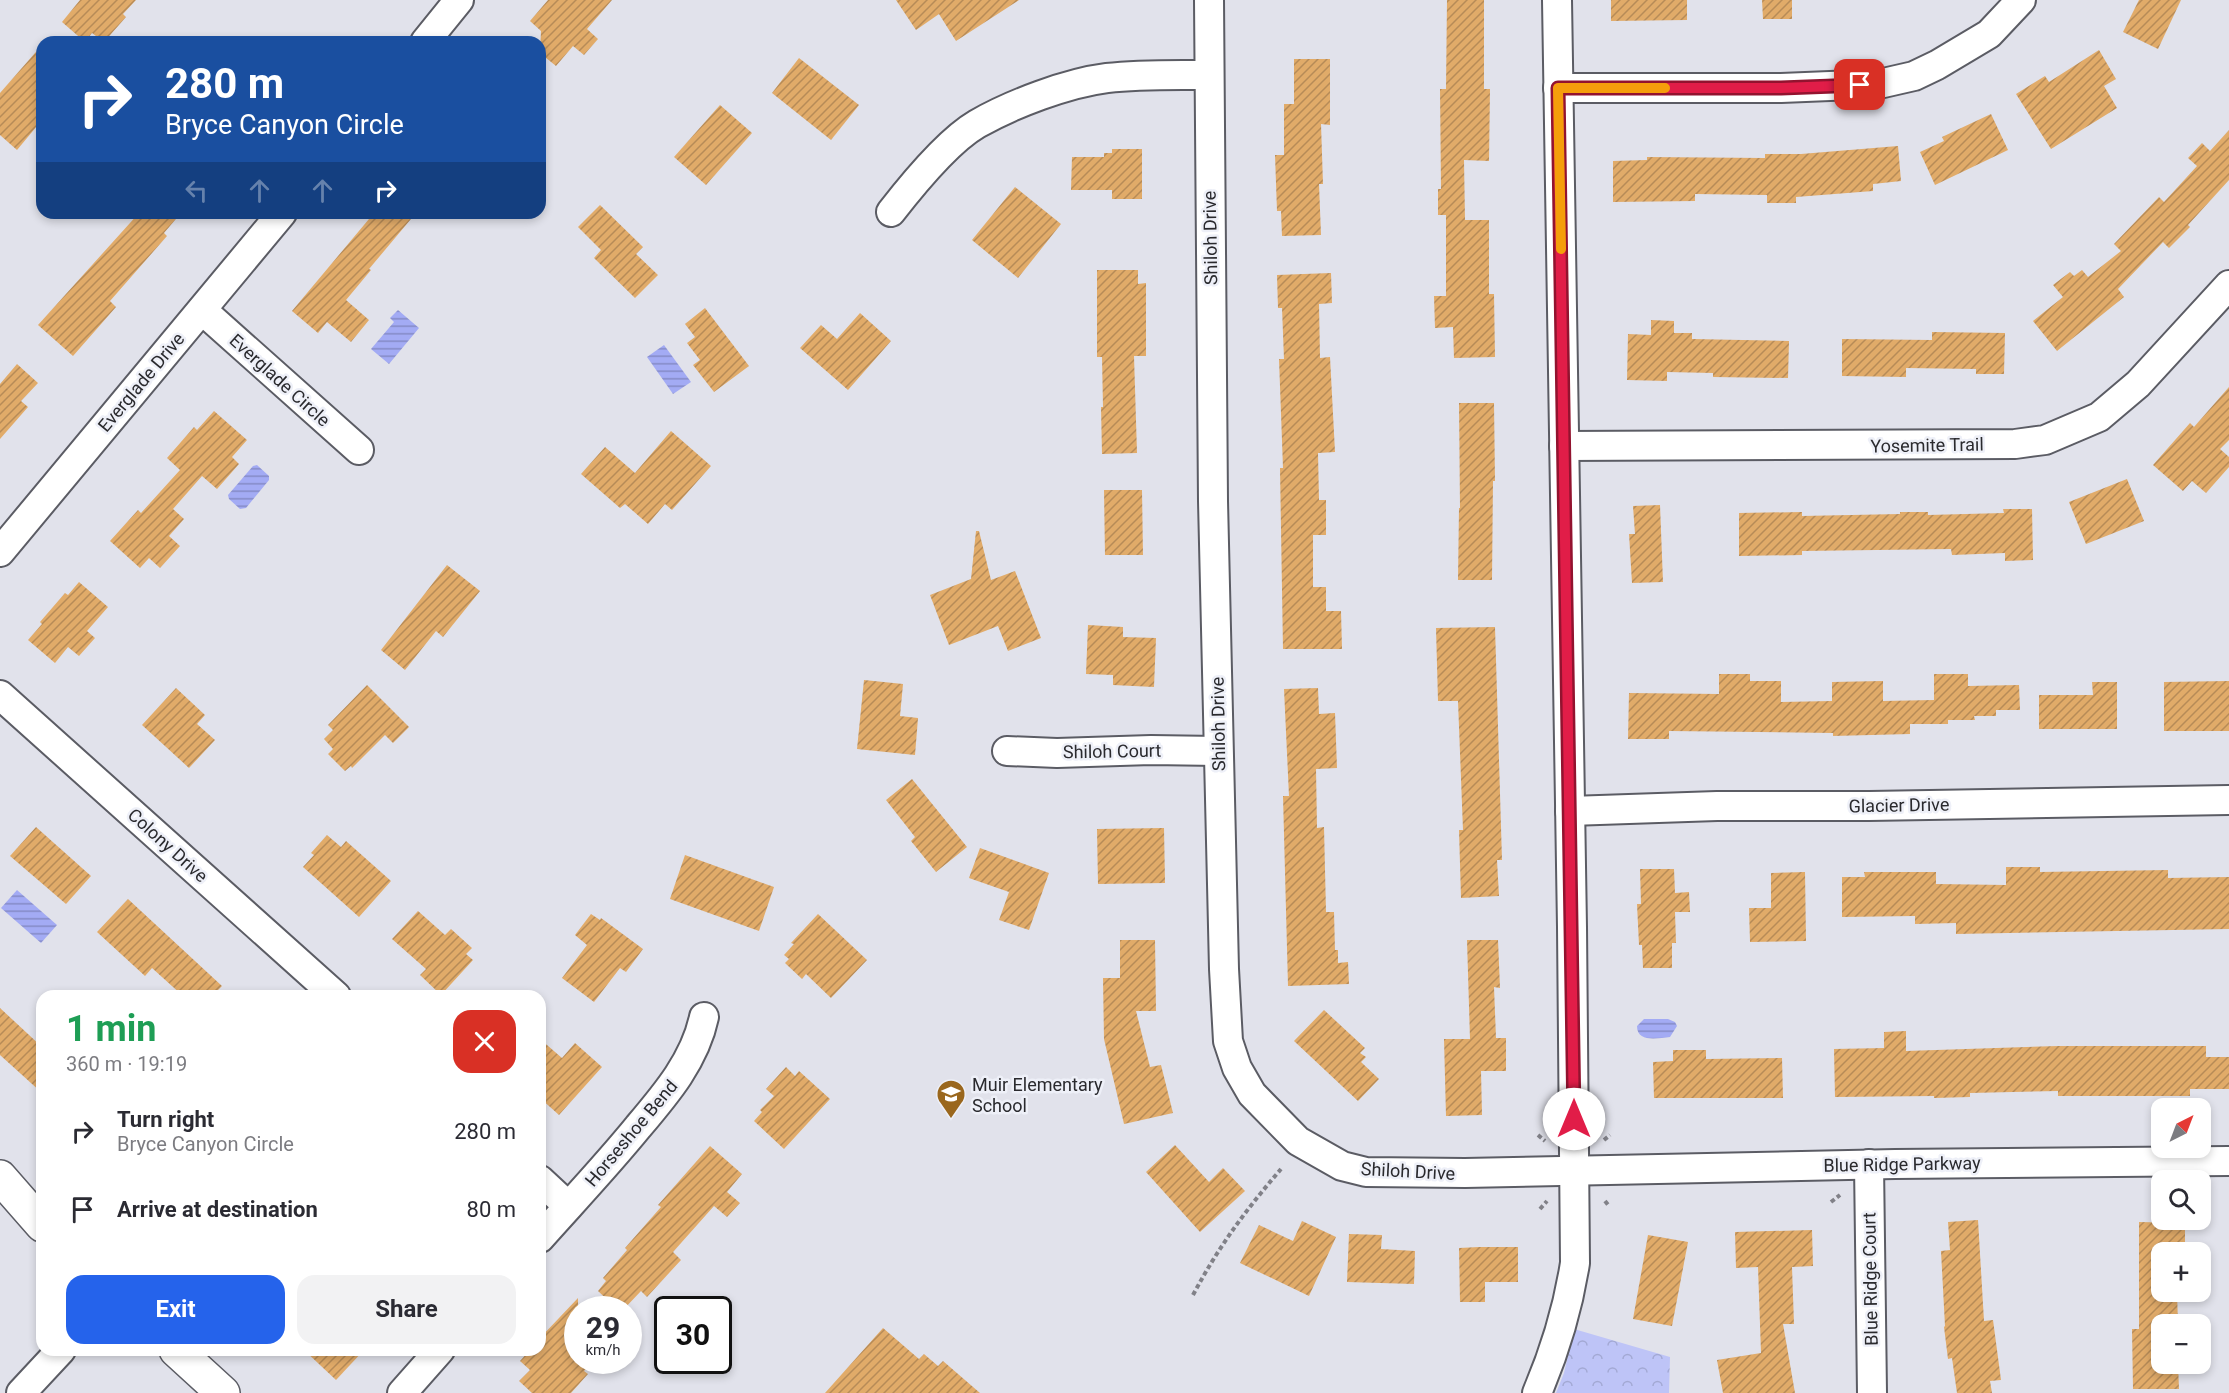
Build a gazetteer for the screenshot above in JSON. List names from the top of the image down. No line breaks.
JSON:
{"streets":{"street":["Shiloh Drive","Everglade Circle","Everglade Drive","Yosemite Trail","Shiloh Court","Glacier Drive","Colony Drive","Horseshoe Bend","Blue Ridge Parkway","Blue Ridge Court"]},"crossings":[["Shiloh Drive","Shiloh Court"],["Shiloh Drive","Blue Ridge Parkway"],["Everglade Circle","Everglade Drive"],["Blue Ridge Parkway","Blue Ridge Court"]],"places":{"school or university":["Muir Elementary School"]},"north":"top right","page":{"turn":["280 m","Bryce Canyon Circle"],"heading":["1 min","360 m · 19:19"],"list":[{"name":"Turn right","note":"Bryce Canyon Circle","value":"280 m"},{"name":"Arrive at destination","value":"80 m"}],"map_buttons":["+","−"],"buttons":["Exit","Share"],"speed":"29 km/h","limit":"30"}}
